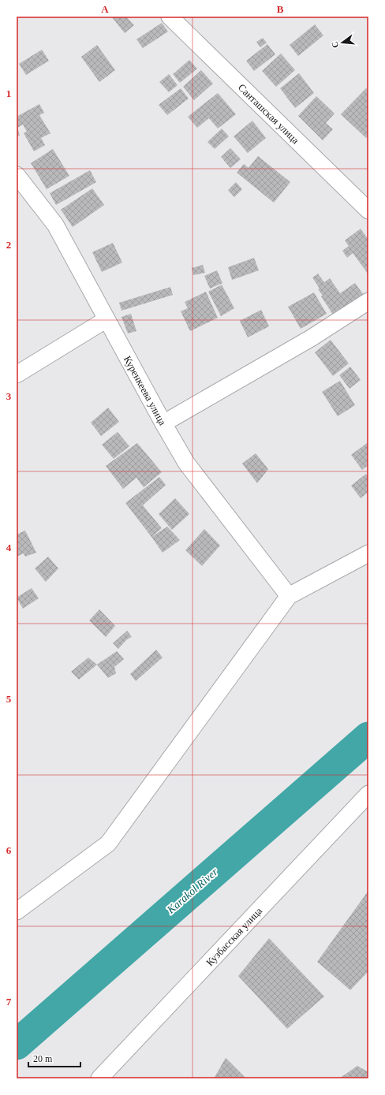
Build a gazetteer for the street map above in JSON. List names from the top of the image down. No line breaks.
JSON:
{"streets":{"street":["Санташская улица","Куренкеева улица","Кузбасская улица"]},"water":["Karakol River"],"scale_bar":"20 m","north":"left","grid":{"columns":["A","B"],"rows":["1","2","3","4","5","6","7"]}}
